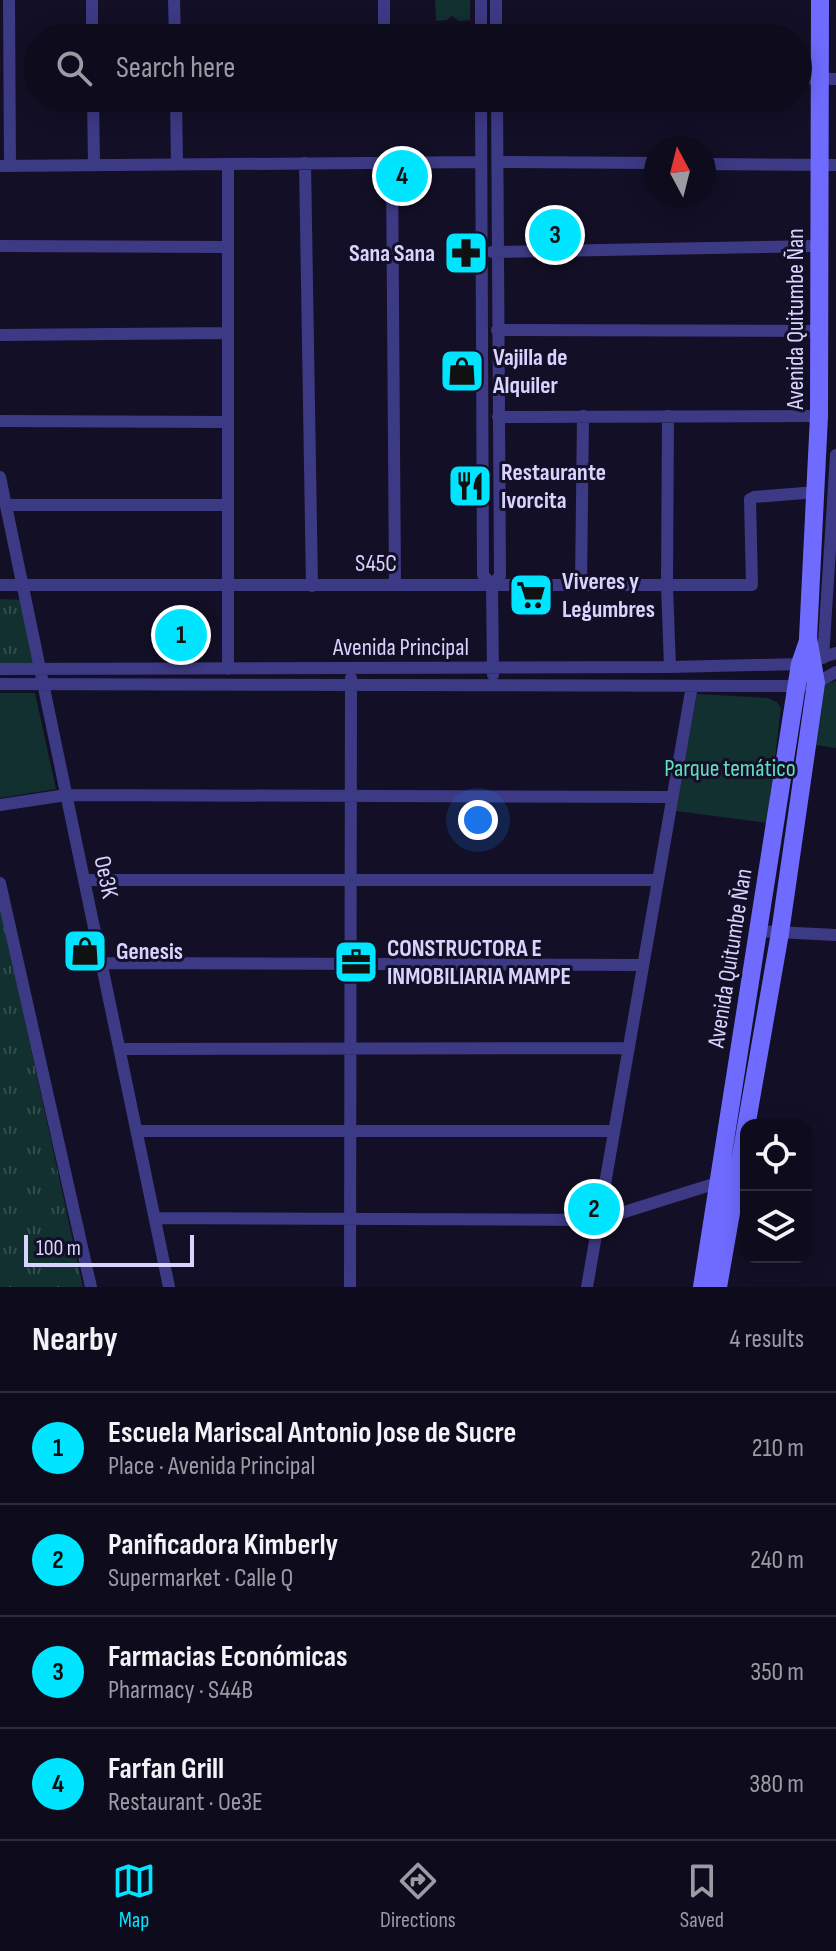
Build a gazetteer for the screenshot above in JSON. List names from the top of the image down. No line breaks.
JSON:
{"streets":{"street":["Avenida Quitumbe Ñan","S45C","Avenida Principal","Oe3K"]},"crossings":[["Avenida Quitumbe Ñan","S45C"],["Avenida Quitumbe Ñan","Avenida Principal"],["S45C","Oe3K"],["Avenida Principal","Oe3K"]],"parks":["Parque temático"],"places":{"pharmacy":["Sana Sana"],"shop":["Vajilla de Alquiler","Genesis"],"restaurant":["Restaurante Ivorcita"],"supermarket":["Viveres y Legumbres"],"office":["CONSTRUCTORA E INMOBILIARIA MAMPE"]},"scale_bar":"100 m","north":"top","page":{"search":"Search here","pins":["4","3","1","2"],"scale":"100 m","heading":["Nearby","4 results"],"list":[{"mark":"1","name":"Escuela Mariscal Antonio Jose de Sucre","note":"Place · Avenida Principal","value":"210 m"},{"mark":"2","name":"Panificadora Kimberly","note":"Supermarket · Calle Q","value":"240 m"},{"mark":"3","name":"Farmacias Económicas","note":"Pharmacy · S44B","value":"350 m"},{"mark":"4","name":"Farfan Grill","note":"Restaurant · Oe3E","value":"380 m"}],"nav":["Map","Directions","Saved"]}}
